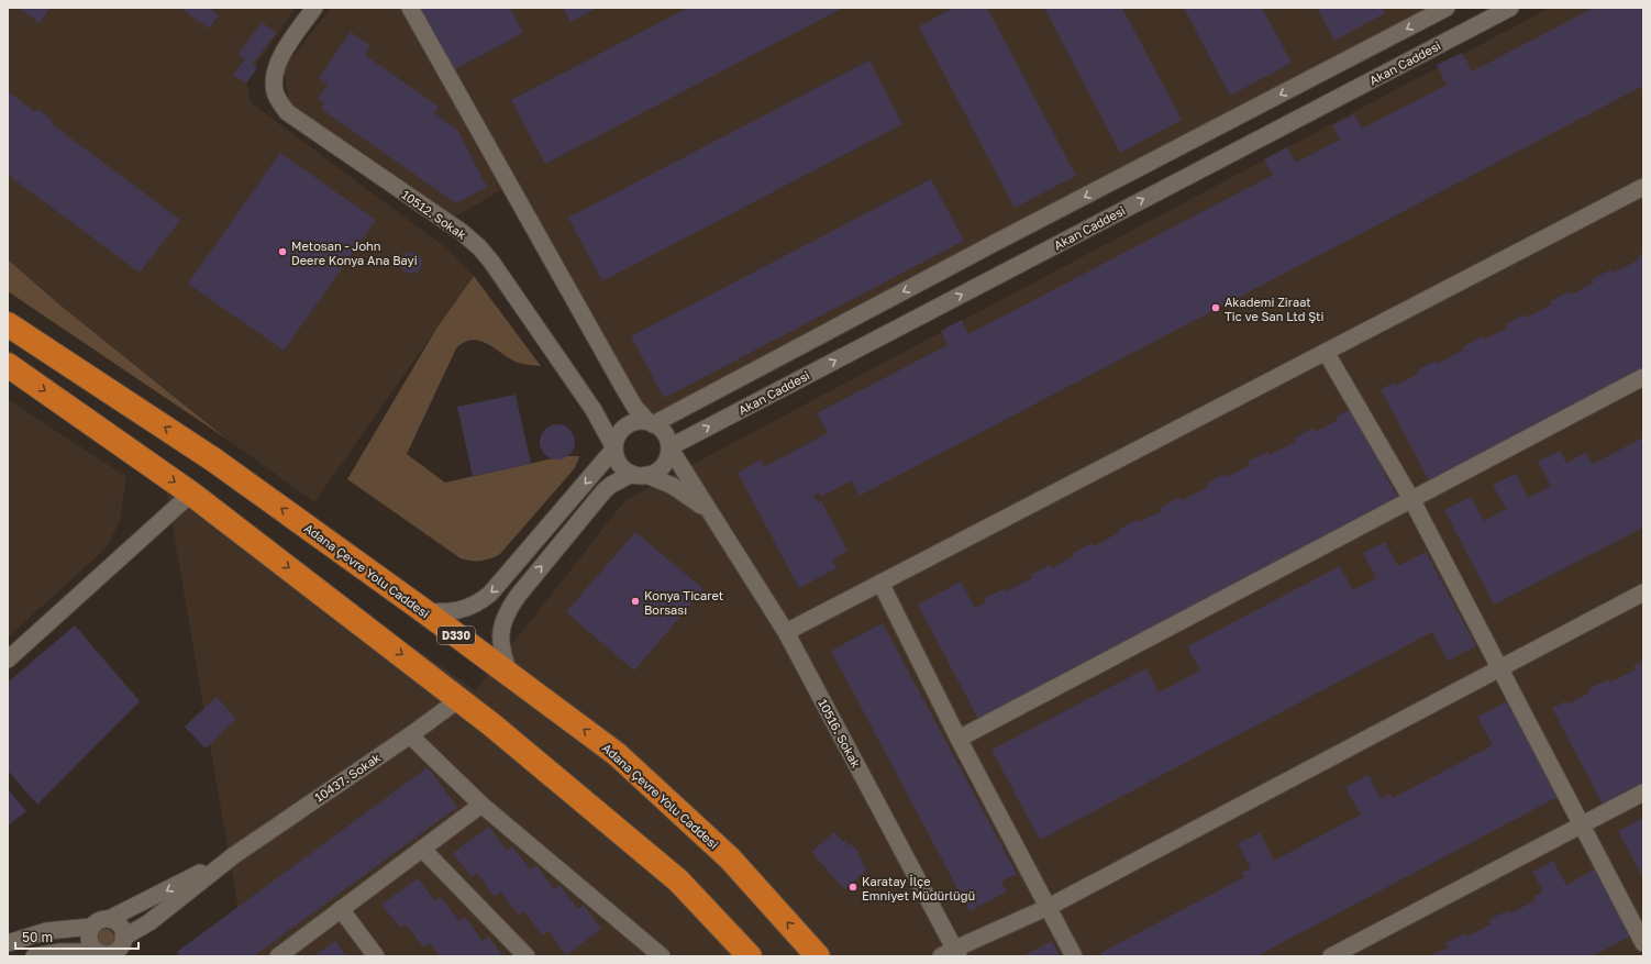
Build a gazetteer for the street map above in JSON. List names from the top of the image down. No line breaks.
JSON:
{"streets":{"highway":["Adana Çevre Yolu Caddesi","D330"],"street":["Akan Caddesi","10512. Sokak","10516. Sokak","10437. Sokak"]},"crossings":[["Akan Caddesi","10512. Sokak"],["Akan Caddesi","10516. Sokak"],["10512. Sokak","10516. Sokak"]],"places":["Metosan - John Deere Konya Ana Bayi","Akademi Ziraat Tic ve San Ltd Şti","Konya Ticaret Borsası","Karatay İlçe Emniyet Müdürlüğü"],"scale_bar":"50 m"}
